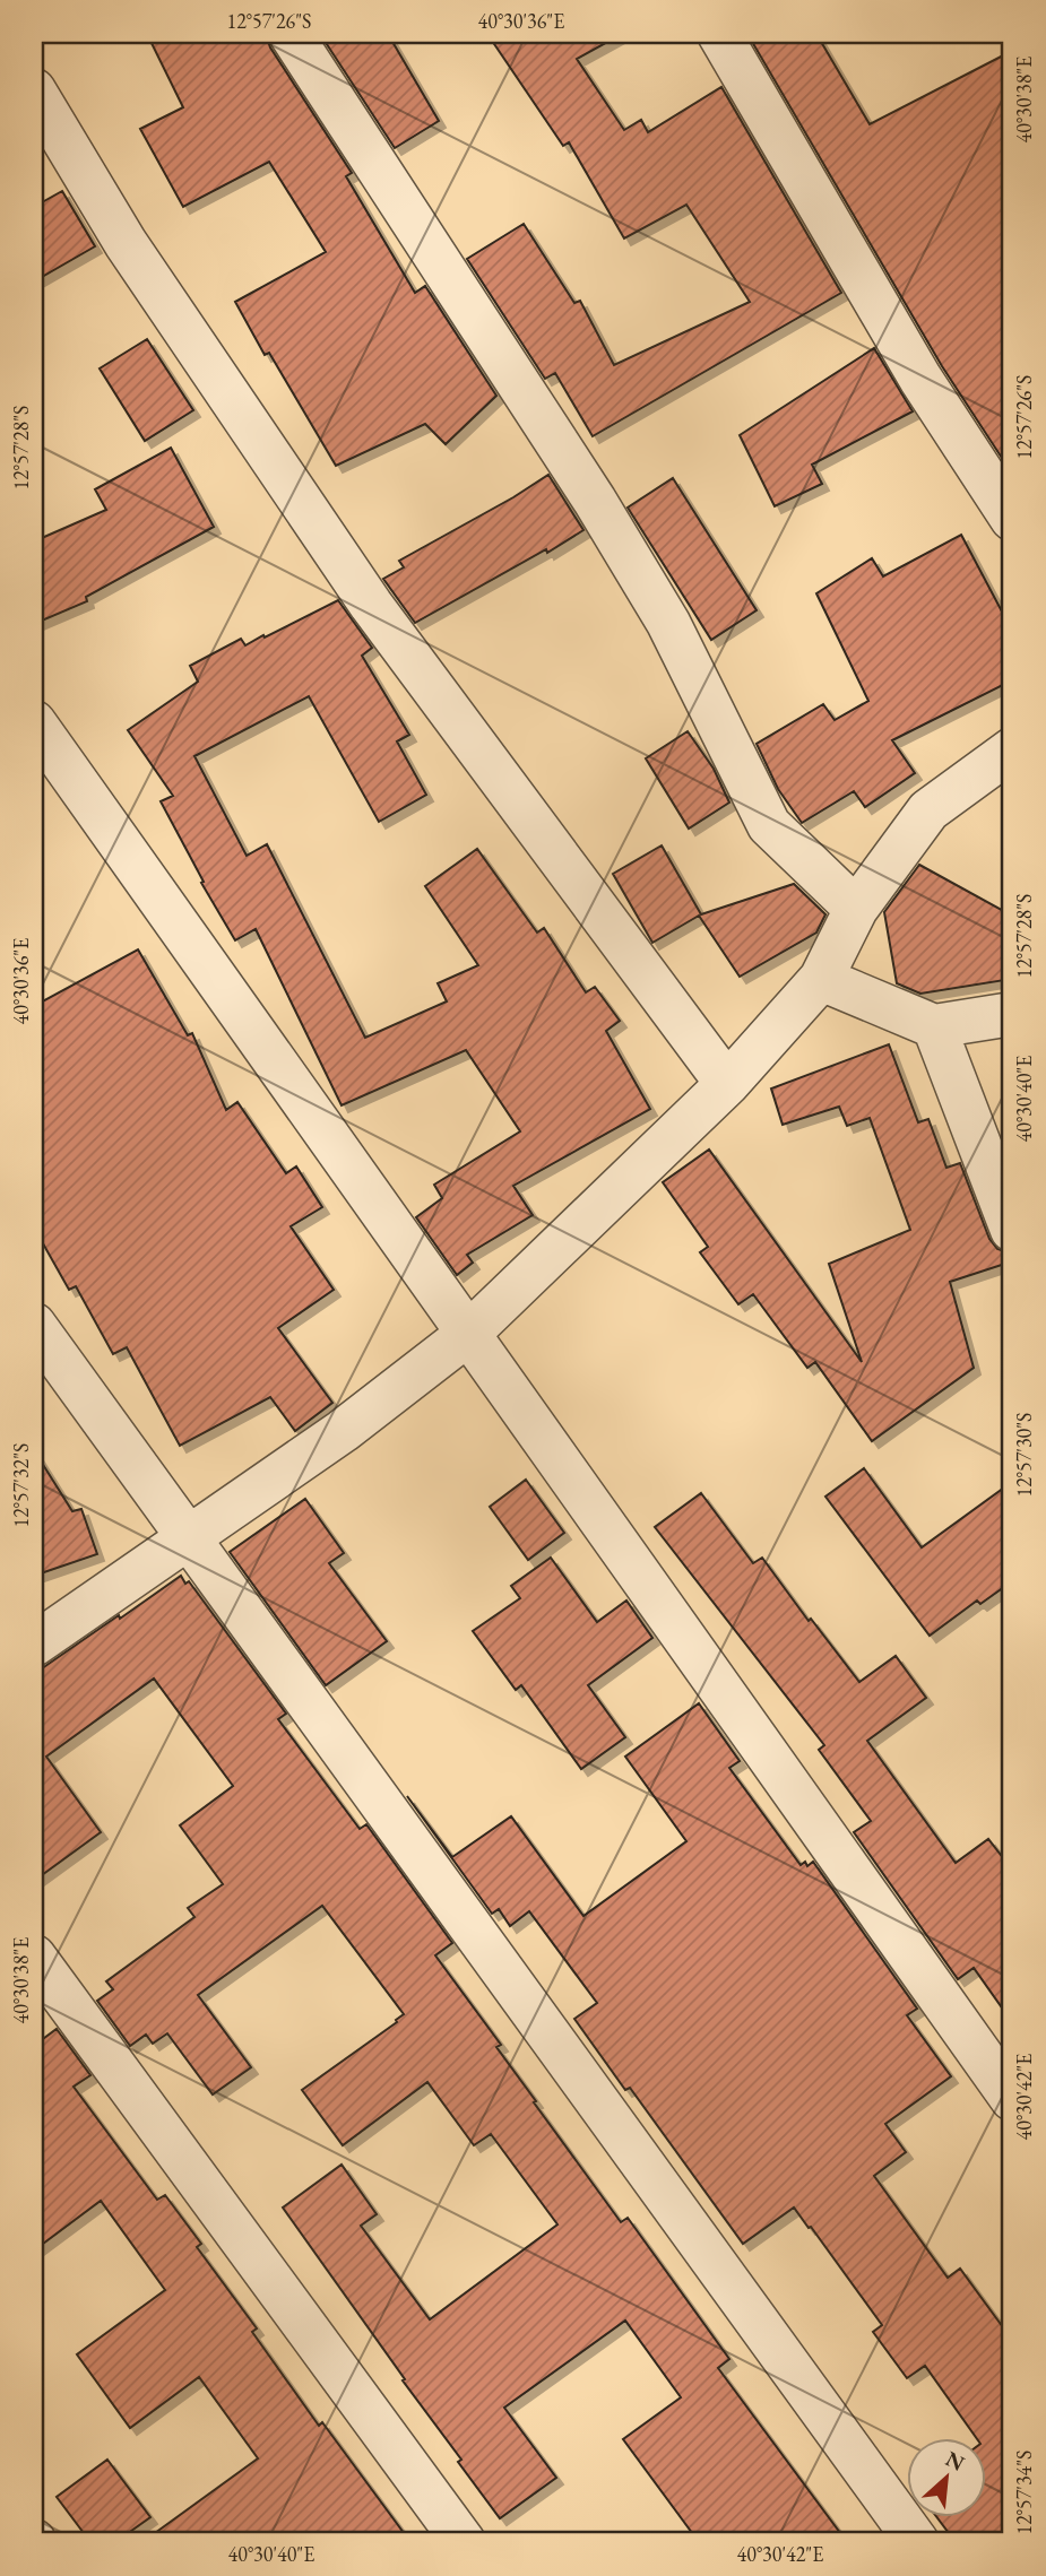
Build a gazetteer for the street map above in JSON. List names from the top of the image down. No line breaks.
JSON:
{"north":"top right","coordinates":["12°57'26\"S","40°30'36\"E","40°30'38\"E","12°57'28\"S","40°30'40\"E","12°57'30\"S","12°57'32\"S","40°30'42\"E","12°57'34\"S"]}
